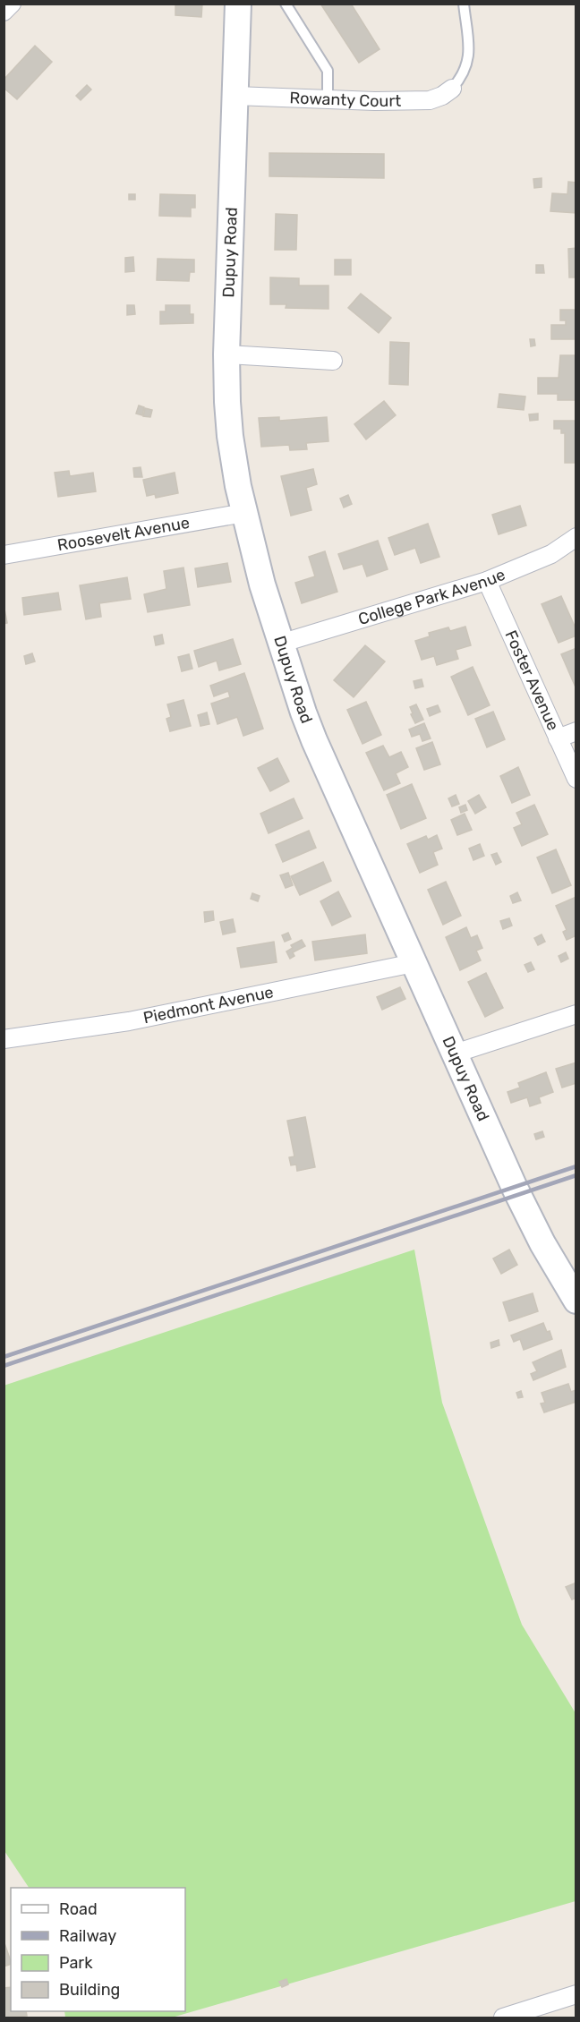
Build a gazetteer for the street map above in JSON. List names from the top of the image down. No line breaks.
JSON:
{"streets":{"street":["Rowanty Court","Dupuy Road","Roosevelt Avenue","College Park Avenue","Foster Avenue","Piedmont Avenue"]},"crossings":[["Rowanty Court","Dupuy Road"],["Dupuy Road","Roosevelt Avenue"],["Dupuy Road","College Park Avenue"],["Dupuy Road","Piedmont Avenue"],["College Park Avenue","Foster Avenue"]],"legend":["Road","Railway","Park","Building"]}
